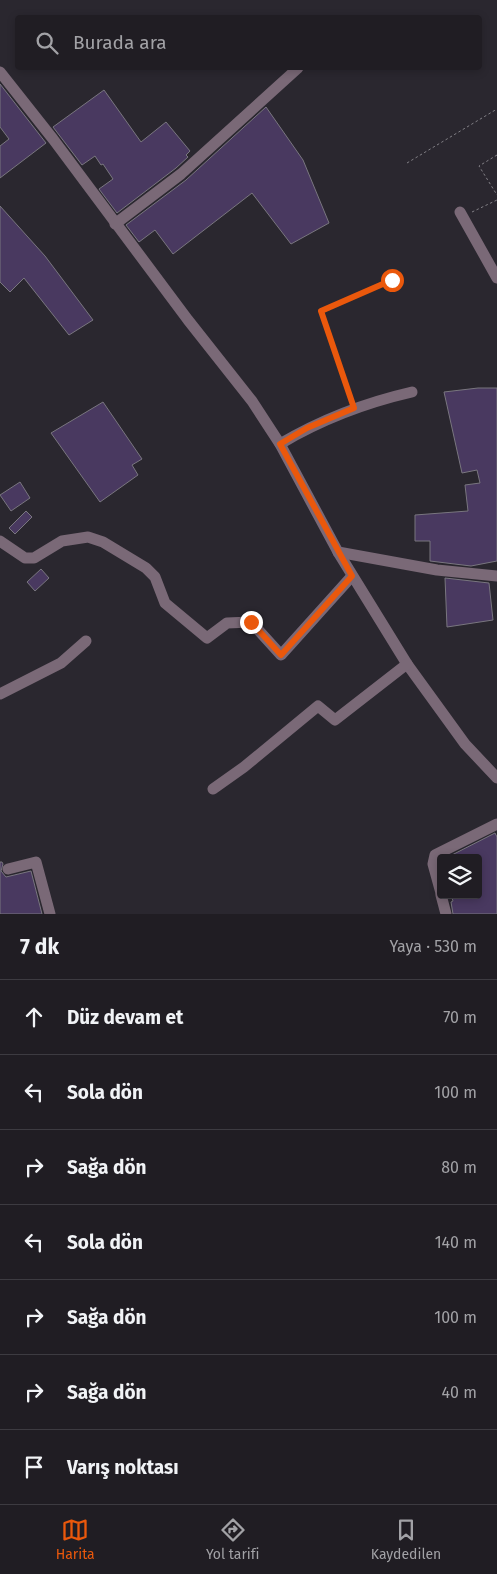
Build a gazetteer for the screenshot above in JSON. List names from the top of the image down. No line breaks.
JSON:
{"page":{"search":"Burada ara","heading":["7 dk","Yaya · 530 m"],"list":[["Düz devam et","70 m"],["Sola dön","100 m"],["Sağa dön","80 m"],["Sola dön","140 m"],["Sağa dön","100 m"],["Sağa dön","40 m"],"Varış noktası"],"nav":["Harita","Yol tarifi","Kaydedilen"]}}
